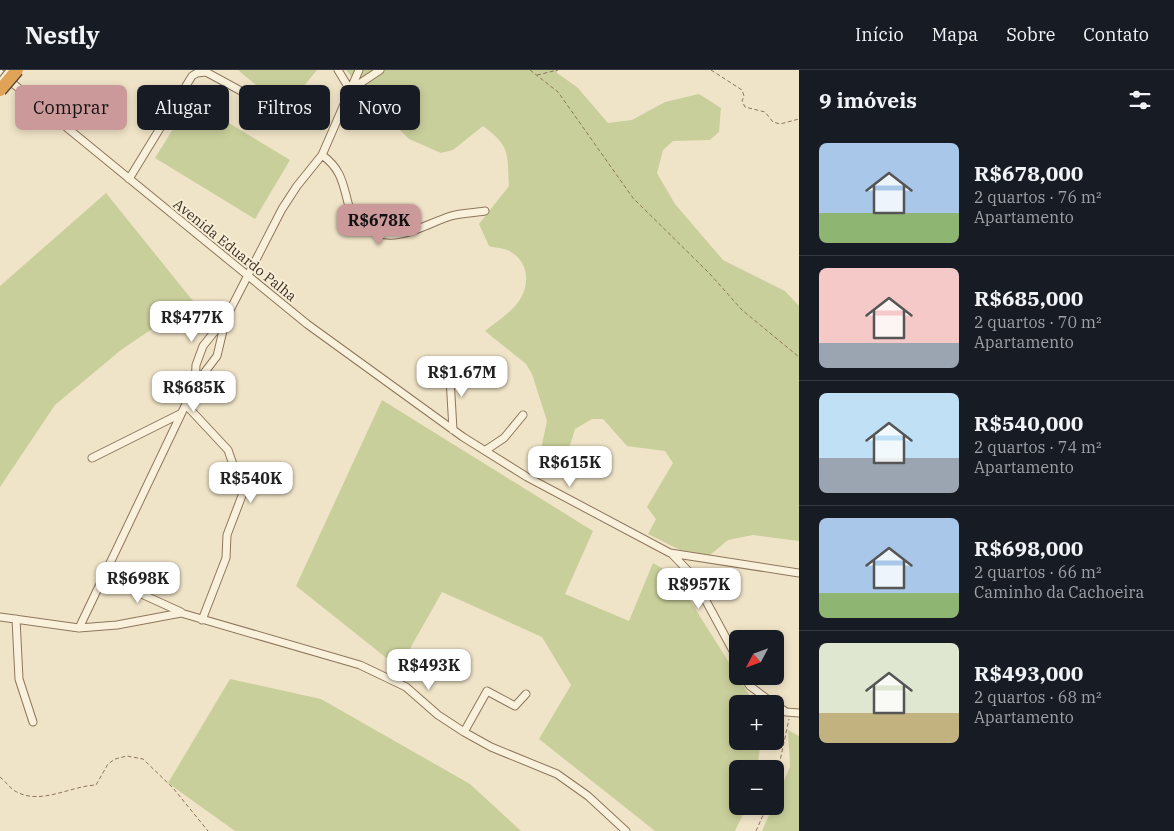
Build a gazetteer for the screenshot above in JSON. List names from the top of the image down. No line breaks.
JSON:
{"streets":{"street":["Avenida Eduardo Palha"]},"north":"bottom left","page":{"header":"Nestly","nav":["Início","Mapa","Sobre","Contato"],"heading":"9 imóveis","chip":["Comprar","Alugar","Filtros","Novo"],"list":[{"name":"R$678,000","note":"2 quartos · 76 m² · Apartamento"},{"name":"R$685,000","note":"2 quartos · 70 m² · Apartamento"},{"name":"R$540,000","note":"2 quartos · 74 m² · Apartamento"},{"name":"R$698,000","note":"2 quartos · 66 m² · Caminho da Cachoeira"},{"name":"R$493,000","note":"2 quartos · 68 m² · Apartamento"}],"price":["R$678K","R$477K","R$1.67M","R$685K","R$615K","R$540K","R$698K","R$957K","R$493K"],"map_buttons":["+","−"]}}
